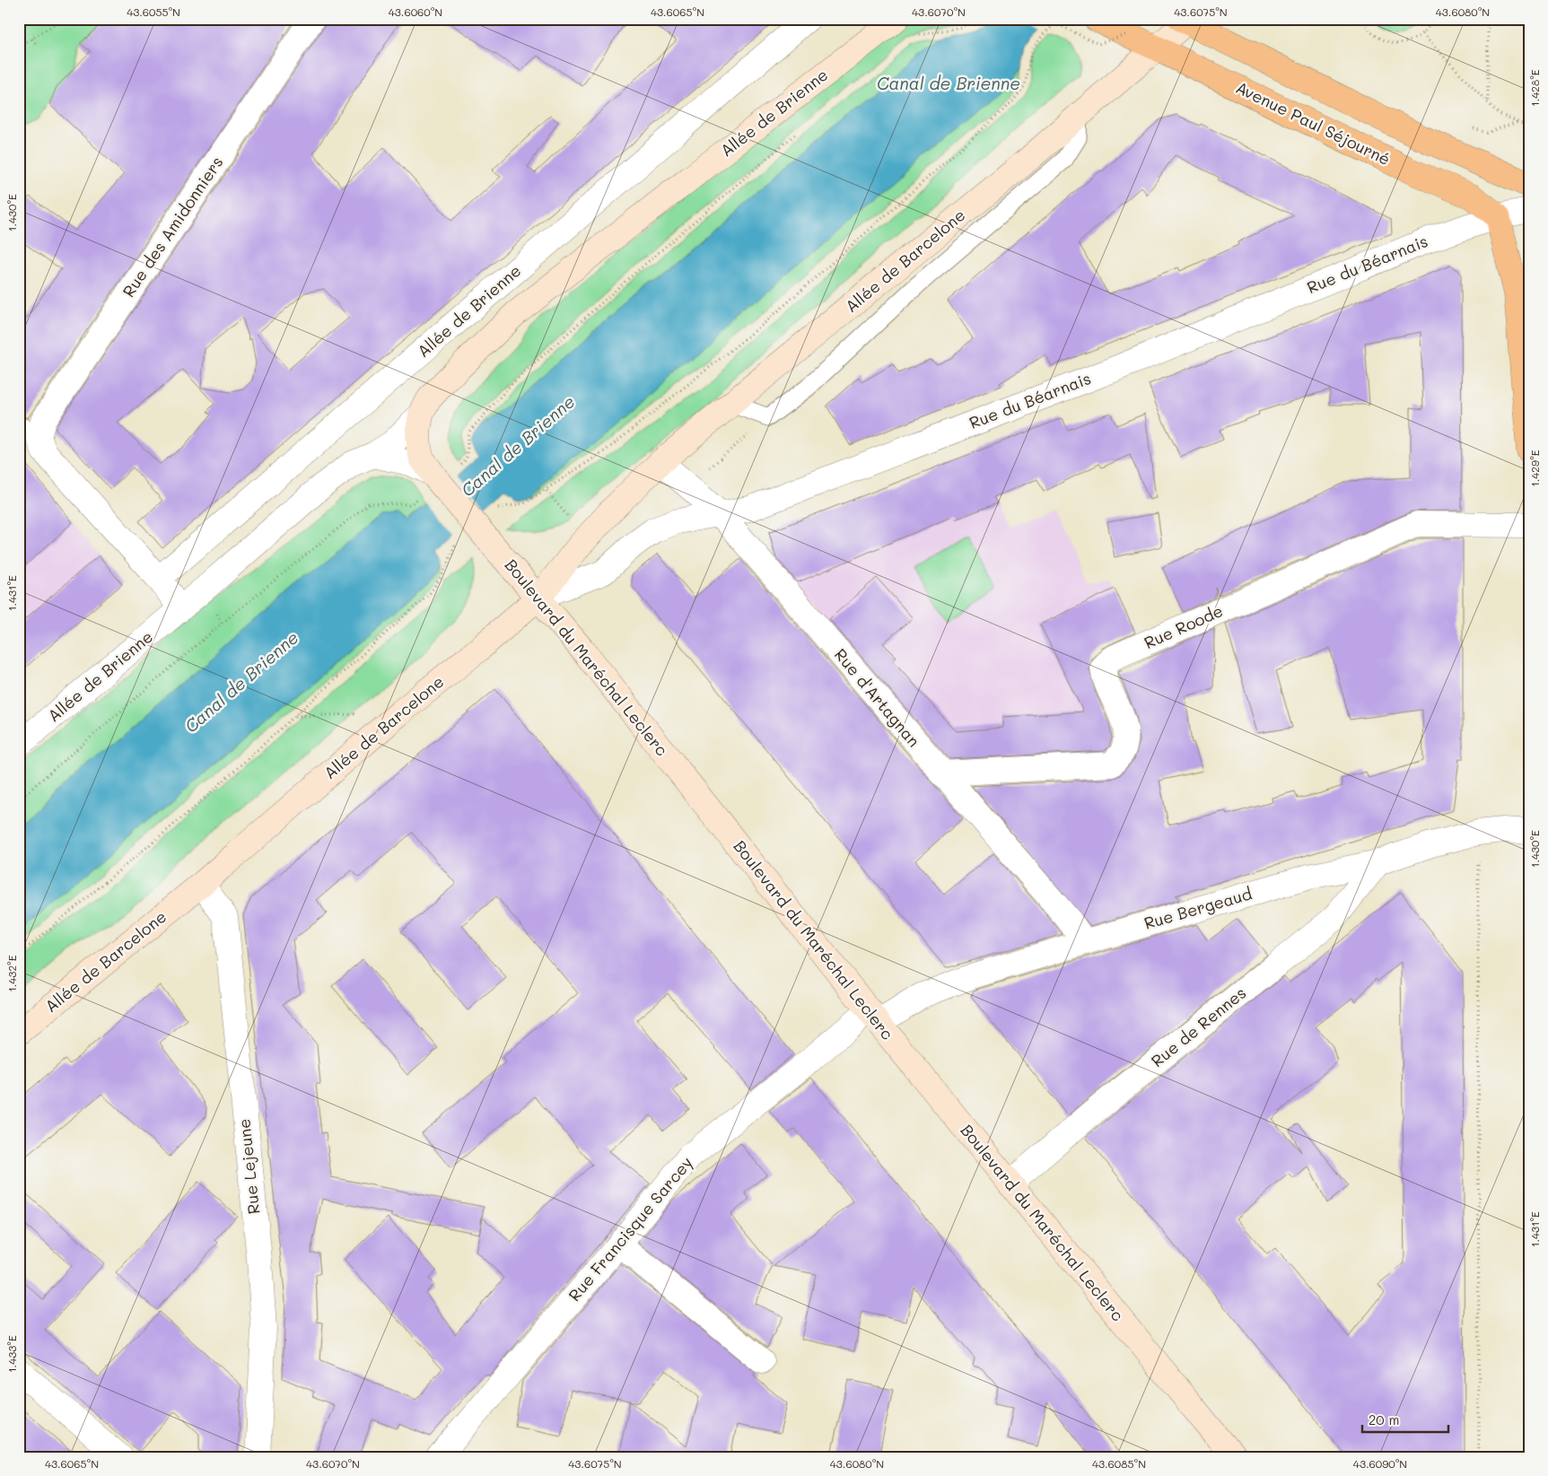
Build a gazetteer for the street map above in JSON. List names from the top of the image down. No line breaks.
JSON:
{"streets":{"main road":["Allée de Brienne","Avenue Paul Séjourné","Allée de Barcelone","Boulevard du Maréchal Leclerc"],"street":["Rue des Amidonniers","Rue du Béarnais","Rue Roode","Rue d'Artagnan","Rue Bergeaud","Rue de Rennes","Rue Lejeune","Rue Francisque Sarcey"]},"crossings":[["Allée de Brienne","Boulevard du Maréchal Leclerc"],["Avenue Paul Séjourné","Allée de Barcelone"],["Avenue Paul Séjourné","Rue du Béarnais"],["Allée de Barcelone","Rue du Béarnais"],["Allée de Barcelone","Boulevard du Maréchal Leclerc"],["Allée de Barcelone","Rue d'Artagnan"],["Allée de Barcelone","Rue Lejeune"],["Rue du Béarnais","Boulevard du Maréchal Leclerc"],["Rue du Béarnais","Rue d'Artagnan"],["Rue Roode","Rue d'Artagnan"],["Boulevard du Maréchal Leclerc","Rue Bergeaud"],["Boulevard du Maréchal Leclerc","Rue de Rennes"],["Boulevard du Maréchal Leclerc","Rue Francisque Sarcey"],["Rue d'Artagnan","Rue Bergeaud"],["Rue Bergeaud","Rue de Rennes"],["Rue Bergeaud","Rue Francisque Sarcey"]],"water":["Canal de Brienne"],"scale_bar":"20 m","coordinates":["43.6055°N","43.6060°N","43.6065°N","43.6070°N","43.6075°N","43.6080°N","1.428°E","1.430°E","1.429°E","1.431°E","1.432°E","1.433°E","43.6085°N","43.6090°N"]}
